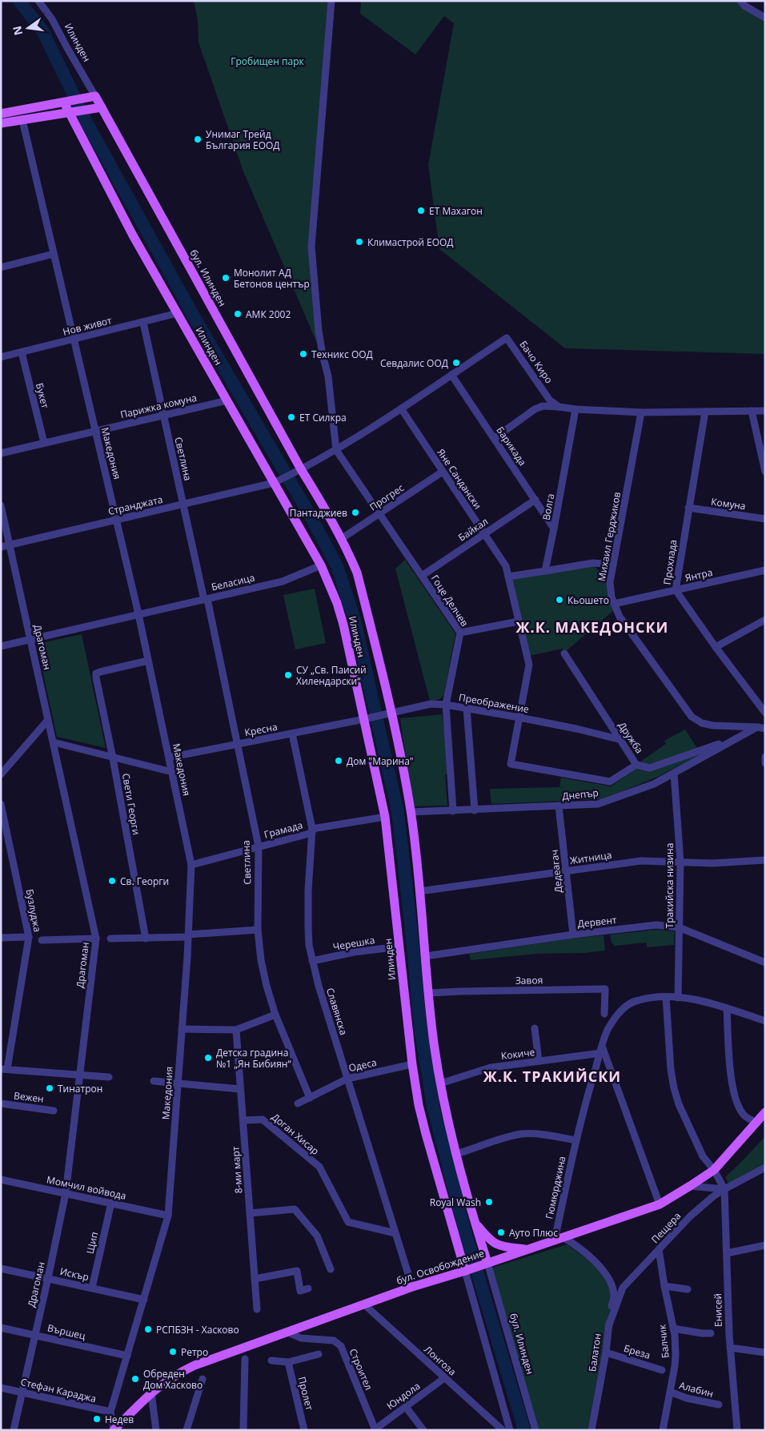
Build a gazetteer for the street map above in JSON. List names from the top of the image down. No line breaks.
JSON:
{"streets":{"main road":["Илинден","бул. Илинден","бул. Освобождение"],"street":["Нов живот","Бачо Киро","Букет","Парижка комуна","Барикада","Македония","Светлина","Яне Сандански","Прогрес","Комуна","Странджата","Волга","Байкал","Михаил Герджиков","Прохлада","Янтра","Беласица","Гоце Делчев","Драгоман","Преображение","Кресна","Дружба","Днепър","Свети Георги","Грамада","Житница","Дедеагач","Тракийска низина","Бузлуджа","Дервент","Черешка","Завоя","Славянска","Кокиче","Одеса","Вежен","Доган Хисар","8-ми март","Момчил войвода","Гюмюрджина","Пещера","Щип","Искър","Енисей","Вършец","Балчик","Бреза","Балатон","Лонгоза","Строител","Алабин","Стефан Караджа","Пролет","Юндола"]},"crossings":[["Илинден","бул. Илинден"],["Илинден","Нов живот"],["Илинден","Бачо Киро"],["Илинден","Парижка комуна"],["Илинден","Прогрес"],["Илинден","Странджата"],["Илинден","Беласица"],["Илинден","Преображение"],["Илинден","Кресна"],["Илинден","Днепър"],["Илинден","Грамада"],["Илинден","Житница"],["Илинден","Дервент"],["Илинден","Черешка"],["Илинден","Завоя"],["Илинден","Кокиче"],["Илинден","Одеса"],["Илинден","бул. Освобождение"],["бул. Илинден","Бачо Киро"],["бул. Илинден","бул. Освобождение"],["Нов живот","Букет"],["Нов живот","Македония"],["Нов живот","Светлина"],["Бачо Киро","Барикада"],["Бачо Киро","Яне Сандански"],["Бачо Киро","Странджата"],["Бачо Киро","Гоце Делчев"],["Букет","Парижка комуна"],["Парижка комуна","Македония"],["Парижка комуна","Светлина"],["Барикада","Волга"],["Барикада","Байкал"],["Македония","Странджата"],["Македония","Беласица"],["Македония","Кресна"],["Македония","Свети Георги"],["Македония","Грамада"],["Македония","Момчил войвода"],["Македония","бул. Освобождение"],["Македония","Искър"],["Македония","Вършец"],["Македония","Стефан Караджа"],["Светлина","Странджата"],["Светлина","Беласица"],["Светлина","Кресна"],["Светлина","Грамада"],["Светлина","Одеса"],["Яне Сандански","Прогрес"],["Яне Сандански","Байкал"],["Яне Сандански","Преображение"],["Яне Сандански","Днепър"],["Прогрес","Гоце Делчев"],["Комуна","Прохлада"],["Странджата","Драгоман"],["Байкал","Гоце Делчев"],["Михаил Герджиков","Янтра"],["Михаил Герджиков","Днепър"],["Прохлада","Янтра"],["Гоце Делчев","Преображение"],["Гоце Делчев","Днепър"],["Драгоман","Момчил войвода"],["Драгоман","Искър"],["Драгоман","Вършец"],["Драгоман","Стефан Караджа"],["Преображение","Кресна"],["Преображение","Дружба"],["Кресна","Славянска"],["Дружба","Днепър"],["Днепър","Дедеагач"],["Днепър","Тракийска низина"],["Грамада","Славянска"],["Житница","Дедеагач"],["Житница","Тракийска низина"],["Дедеагач","Дервент"],["Тракийска низина","Дервент"],["Тракийска низина","Гюмюрджина"],["Черешка","Славянска"],["Славянска","Одеса"],["Славянска","Доган Хисар"],["Славянска","бул. Освобождение"],["Кокиче","Гюмюрджина"],["Доган Хисар","8-ми март"],["Момчил войвода","Щип"],["Гюмюрджина","бул. Освобождение"],["Гюмюрджина","Балатон"],["Пещера","Енисей"],["Пещера","Балчик"],["Пещера","Балатон"],["Щип","Искър"],["бул. Освобождение","Балатон"],["бул. Освобождение","Лонгоза"],["бул. Освобождение","Строител"],["Балчик","Алабин"],["Бреза","Балатон"],["Лонгоза","Юндола"],["Строител","Юндола"]],"districts":["Ж.К. МАКЕДОНСКИ","Ж.К. ТРАКИЙСКИ"],"parks":["Гробищен парк"],"places":["Унимаг Трейд България ЕООД","ЕТ Махагон","Климастрой ЕООД","Монолит АД Бетонов център","АМК 2002","Техникс ООД","Севдалис ООД","ЕТ Силкра","Пантаджиев","Кьошето","СУ „Св. Паисий Хилендарски“","Дом \"Марина\"","Св. Георги","Детска градина №1 „Ян Бибиян“","Тинатрон","Royal Wash","Ауто Плюс","РСПБЗН - Хасково","Ретро","Обреден Дом Хасково","Недев"],"north":"left"}
